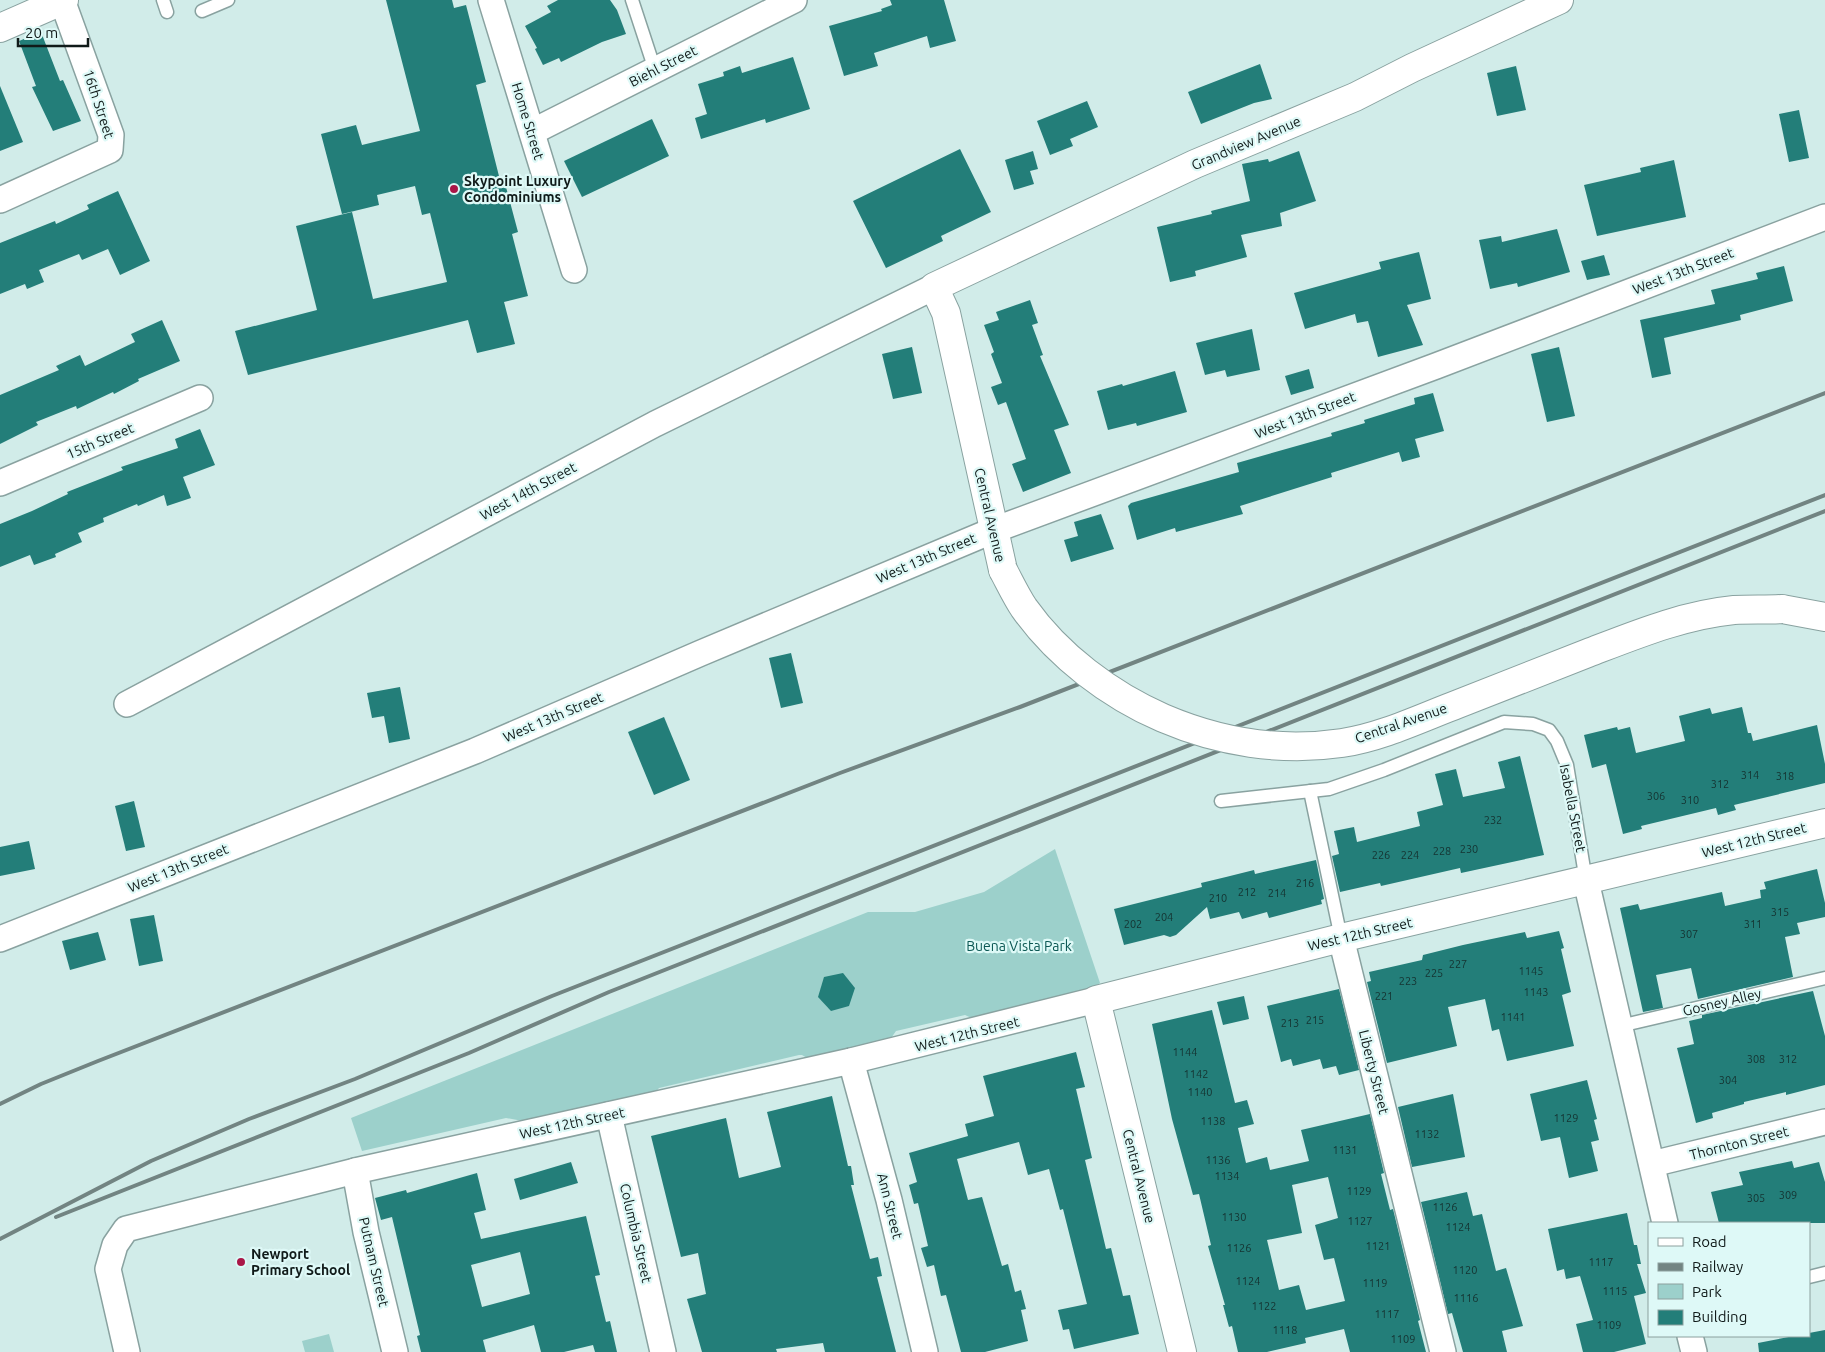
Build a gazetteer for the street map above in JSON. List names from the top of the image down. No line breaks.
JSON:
{"streets":{"street":["Biehl Street","16th Street","Home Street","Grandview Avenue","West 13th Street","15th Street","West 14th Street","Central Avenue","Isabella Street","West 12th Street","Liberty Street","Thornton Street","Ann Street","Columbia Street","Putnam Street"],"lane":["Gosney Alley"]},"crossings":[["Biehl Street","Home Street"],["Grandview Avenue","West 14th Street"],["Grandview Avenue","Central Avenue"],["West 13th Street","Central Avenue"],["West 14th Street","Central Avenue"],["Central Avenue","West 12th Street"],["Isabella Street","West 12th Street"],["Isabella Street","Gosney Alley"],["Isabella Street","Liberty Street"],["Isabella Street","Thornton Street"],["West 12th Street","Liberty Street"],["West 12th Street","Ann Street"],["West 12th Street","Columbia Street"],["West 12th Street","Putnam Street"]],"parks":["Buena Vista Park"],"places":["Skypoint Luxury Condominiums","Newport Primary School"],"house_numbers":["314","318","312","306","310","232","230","228","226","224","216","212","214","210","315","204","202","311","307","227","1145","225","223","1143","221","1141","215","213","1144","308","312","1142","304","1140","1129","1138","1132","1131","1136","1134","1129","309","305","1126","1130","1127","1124","1121","1126","1117","1120","1124","1119","1115","1116","1122","1117","1109","1118","1109"],"legend":["Road","Railway","Park","Building"],"scale_bar":"20 m"}
